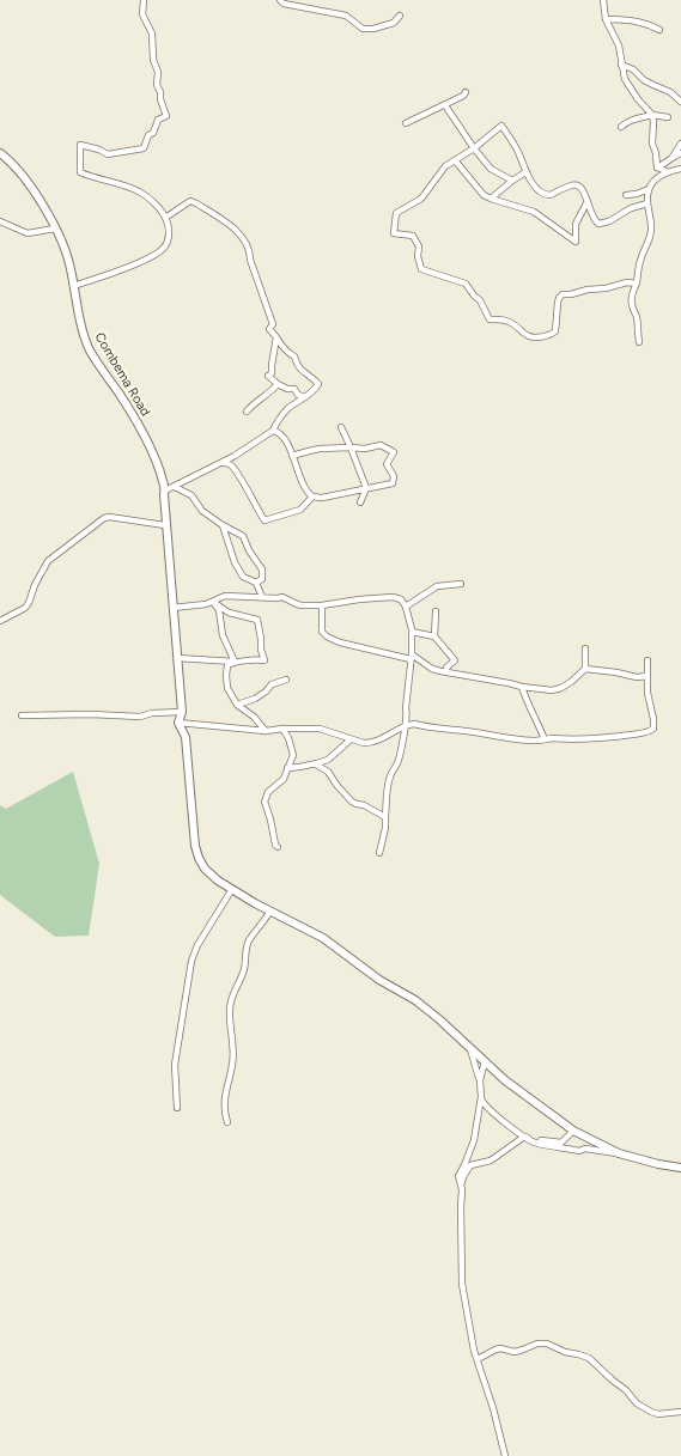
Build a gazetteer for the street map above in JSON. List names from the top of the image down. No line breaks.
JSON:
{"streets":{"street":["Combema Road"]}}
